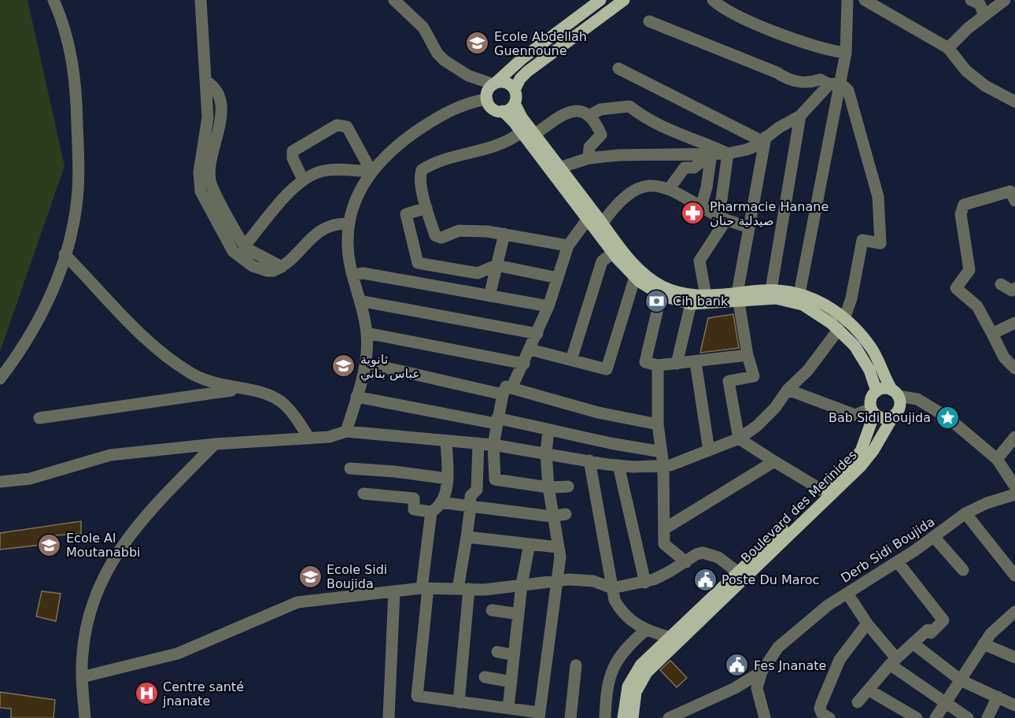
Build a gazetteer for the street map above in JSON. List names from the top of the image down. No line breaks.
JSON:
{"streets":{"main road":["Boulevard des Merinides"],"street":["Derb Sidi Boujida"]},"places":{"school or university":["Ecole Abdellah Guennoune","ثانوية عباس بناني","Ecole Al Moutanabbi","Ecole Sidi Boujida"],"pharmacy":["Pharmacie Hanane صيدلية حنان"],"bank":["Cih bank"],"place":["Bab Sidi Boujida"],"public building":["Poste Du Maroc","Fes Jnanate"],"hospital":["Centre santé jnanate"]}}
